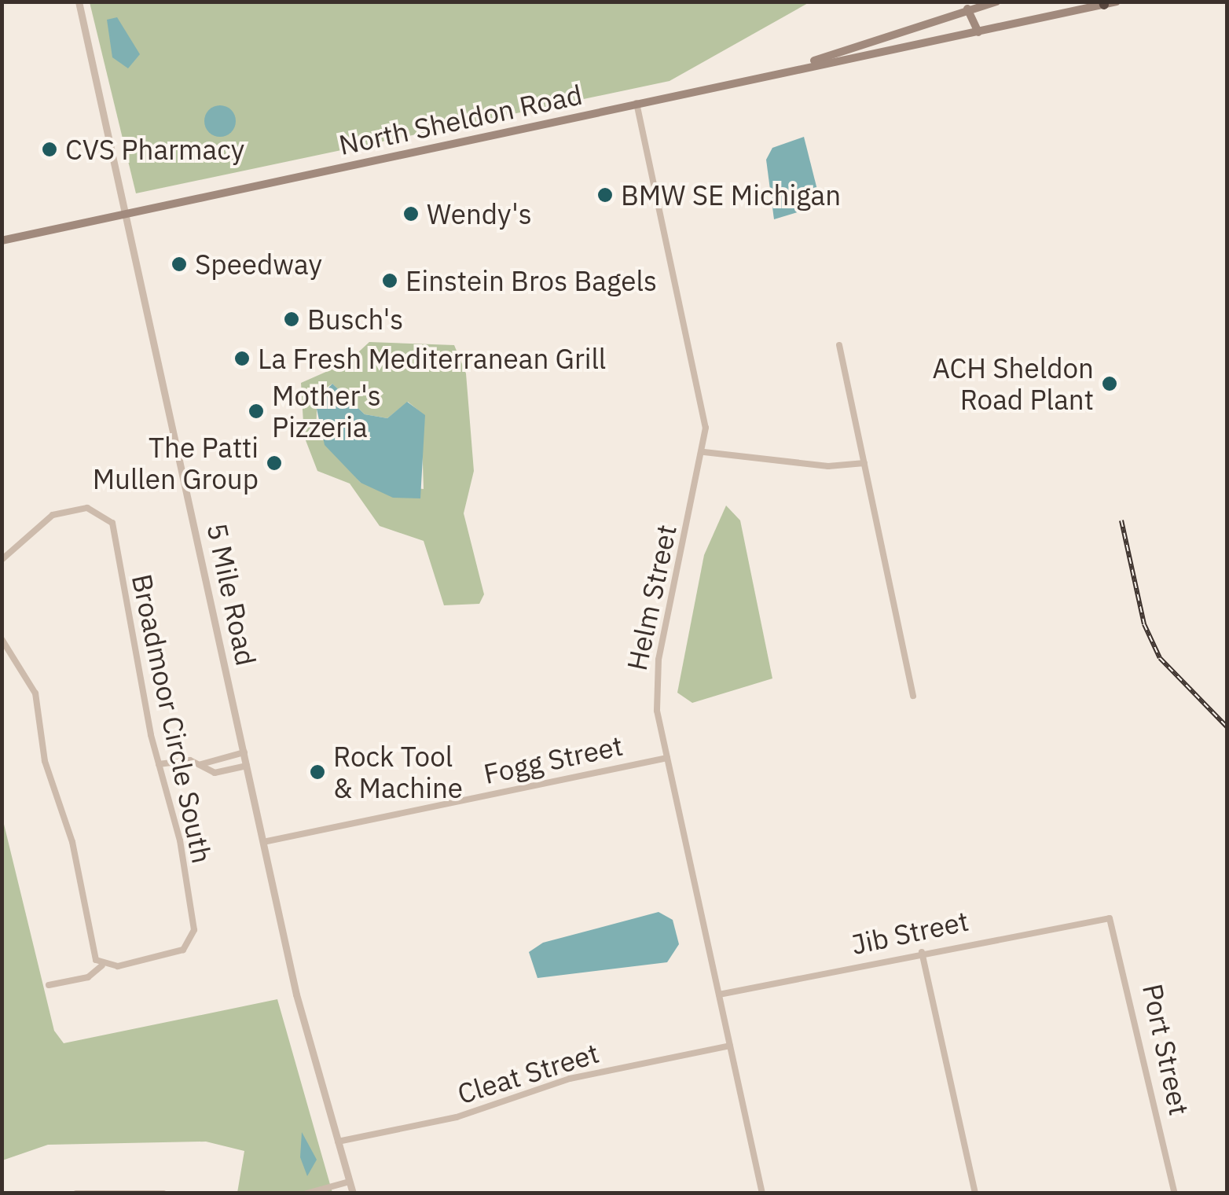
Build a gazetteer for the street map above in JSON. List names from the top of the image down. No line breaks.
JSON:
{"streets":{"main road":["North Sheldon Road"],"street":["5 Mile Road","Helm Street","Broadmoor Circle South","Fogg Street","Jib Street","Port Street","Cleat Street"]},"crossings":[["North Sheldon Road","5 Mile Road"],["North Sheldon Road","Helm Street"],["5 Mile Road","Fogg Street"],["5 Mile Road","Cleat Street"],["Helm Street","Fogg Street"],["Helm Street","Jib Street"],["Helm Street","Cleat Street"],["Jib Street","Port Street"]],"places":["CVS Pharmacy","BMW SE Michigan","Wendy's","Speedway","Einstein Bros Bagels","Busch's","La Fresh Mediterranean Grill","ACH Sheldon Road Plant","Mother's Pizzeria","The Patti Mullen Group","Rock Tool & Machine"]}
